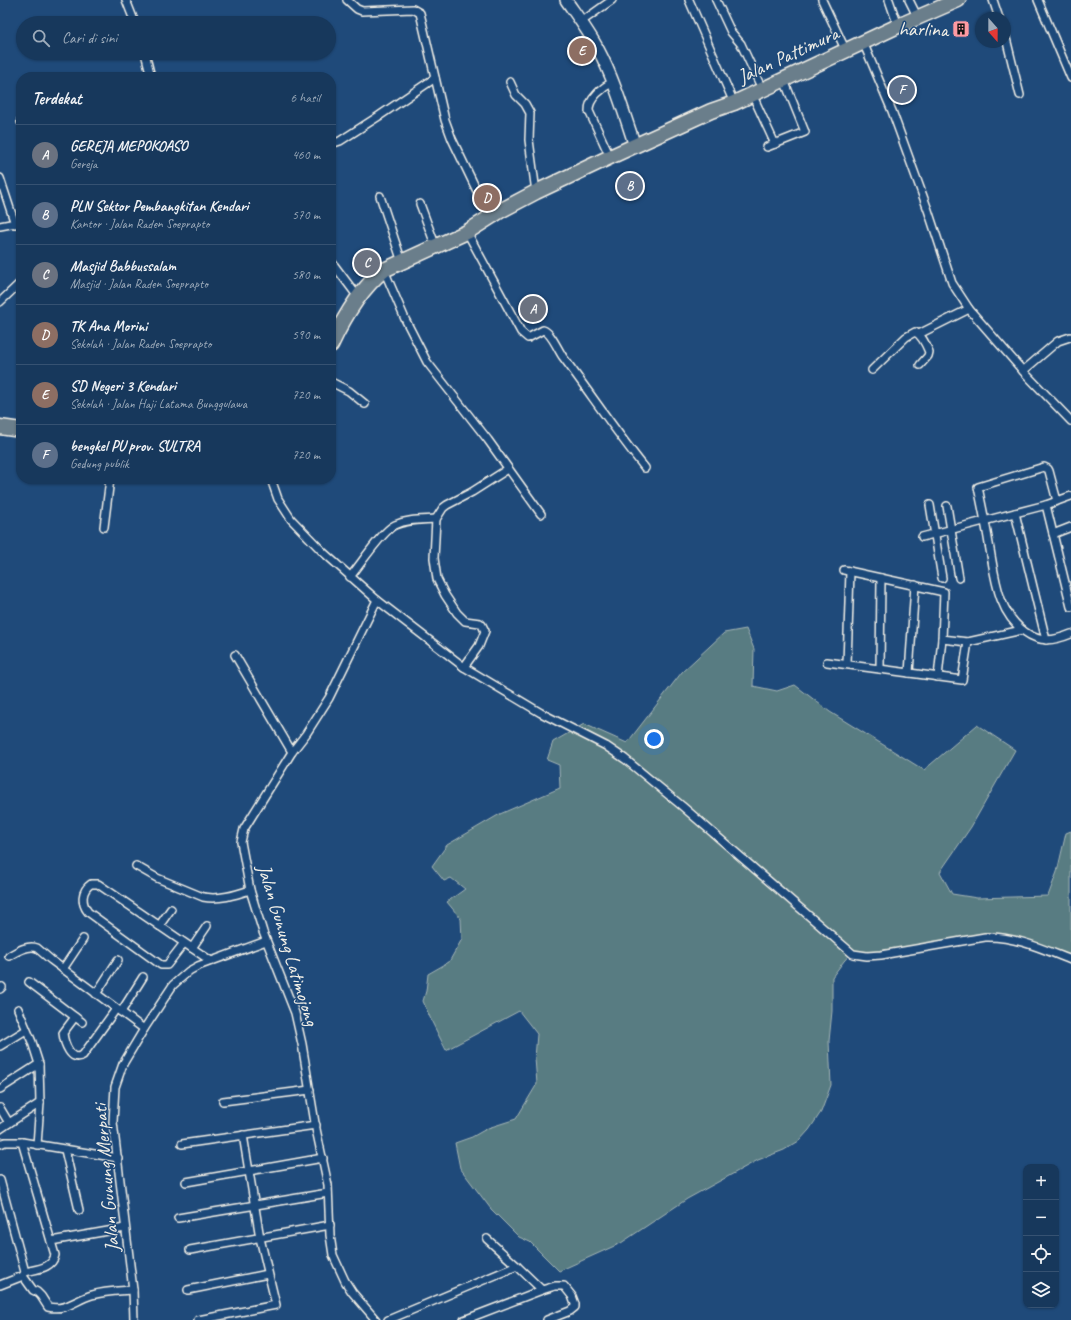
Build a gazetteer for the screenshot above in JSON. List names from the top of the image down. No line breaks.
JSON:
{"streets":{"highway":["Jalan Pattimura"],"street":["Jalan Gunung Latimojong","Jalan Gunung Merpati"]},"crossings":[["Jalan Gunung Latimojong","Jalan Gunung Merpati"]],"places":{"building":["harlina"]},"north":"bottom","page":{"search":"Cari di sini","pins":["E","F","B","D","C","A"],"heading":["Terdekat","6 hasil"],"list":[{"mark":"A","name":"GEREJA MEPOKOASO","note":"Gereja","value":"460 m"},{"mark":"B","name":"PLN Sektor Pembangkitan Kendari","note":"Kantor · Jalan Raden Soeprapto","value":"570 m"},{"mark":"C","name":"Masjid Babbussalam","note":"Masjid · Jalan Raden Soeprapto","value":"580 m"},{"mark":"D","name":"TK Ana Morini","note":"Sekolah · Jalan Raden Soeprapto","value":"590 m"},{"mark":"E","name":"SD Negeri 3 Kendari","note":"Sekolah · Jalan Haji Latama Bunggulawa","value":"720 m"},{"mark":"F","name":"bengkel PU prov. SULTRA","note":"Gedung publik","value":"720 m"}],"map_buttons":["+","−"]}}
